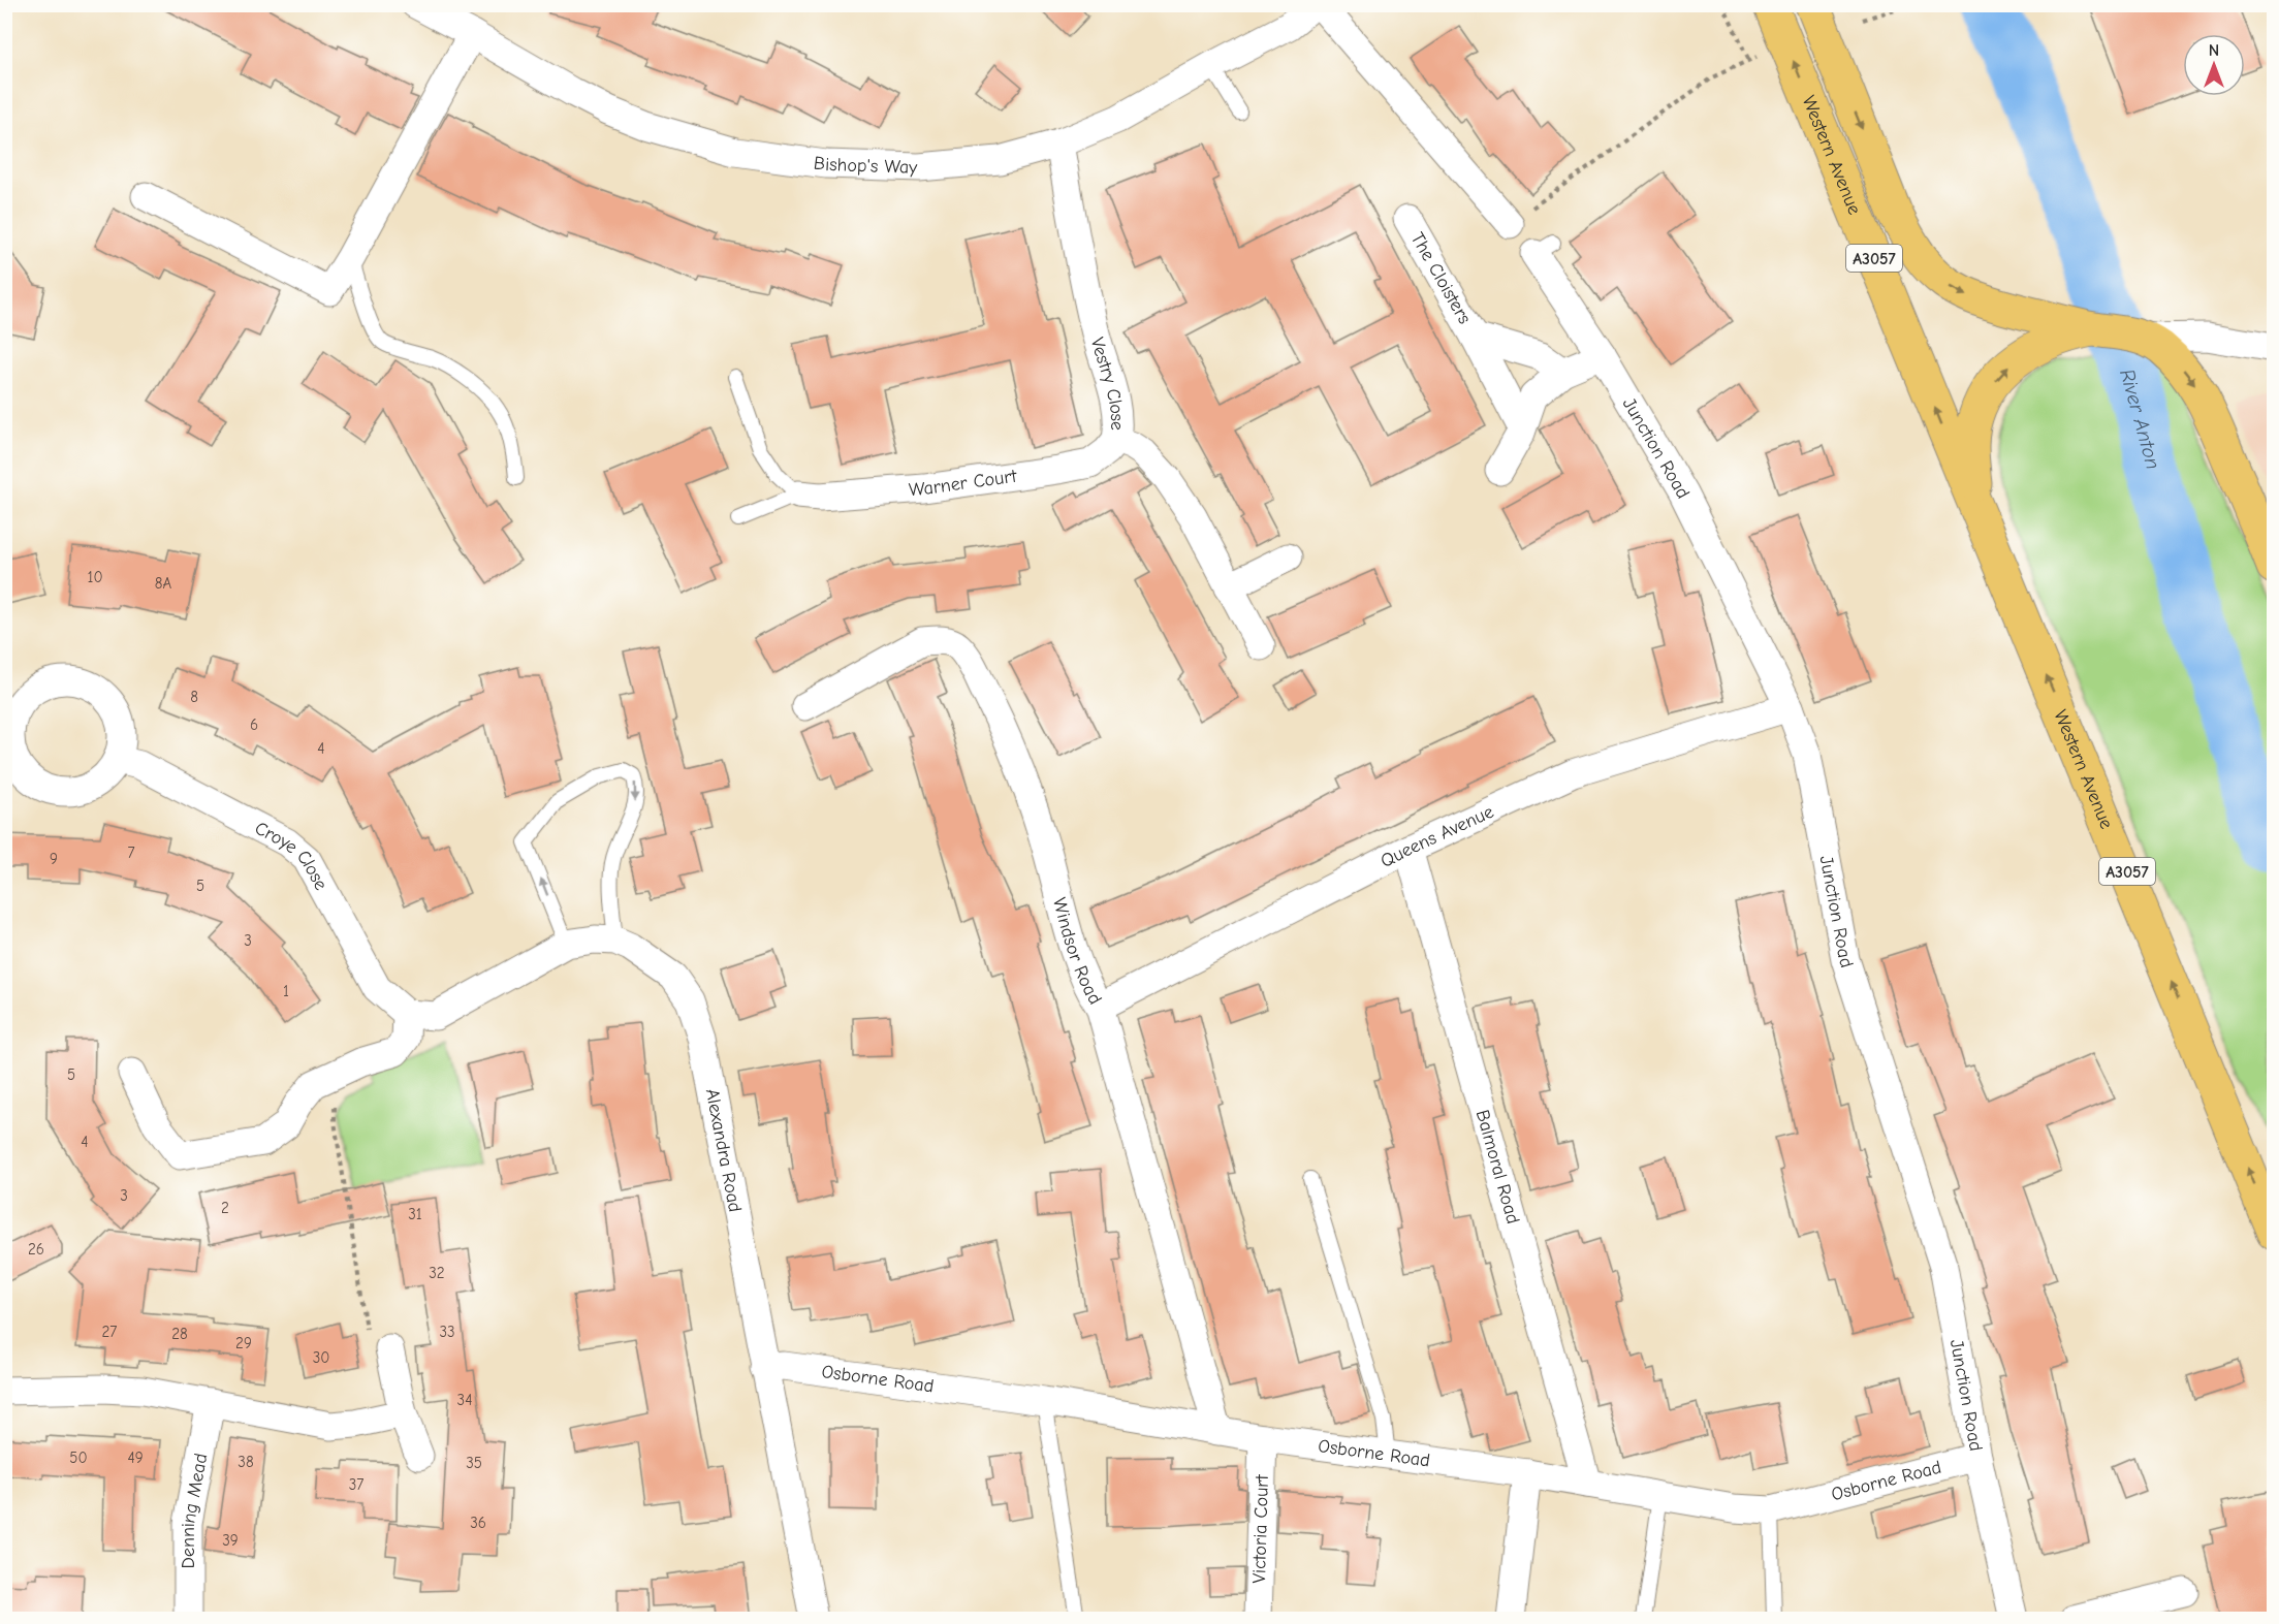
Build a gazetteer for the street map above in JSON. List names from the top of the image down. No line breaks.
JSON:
{"streets":{"main road":["Western Avenue","A3057"],"street":["Bishop's Way","The Cloisters","Vestry Close","Junction Road","Warner Court","Queens Avenue","Croye Close","Windsor Road","Alexandra Road","Balmoral Road","Osborne Road","Denning Mead","Victoria Court"]},"crossings":[["Bishop's Way","Vestry Close"],["Vestry Close","Warner Court"],["Junction Road","Queens Avenue"],["Junction Road","Osborne Road"],["Queens Avenue","Windsor Road"],["Queens Avenue","Balmoral Road"],["Croye Close","Alexandra Road"],["Windsor Road","Osborne Road"],["Alexandra Road","Osborne Road"],["Balmoral Road","Osborne Road"],["Osborne Road","Victoria Court"]],"water":["River Anton"],"house_numbers":["10","8A","8","6","4","7","9","5","3","1","5","4","3","2","31","26","32","27","33","28","29","30","34","50","49","38","35","37","36","39"],"north":"top"}
